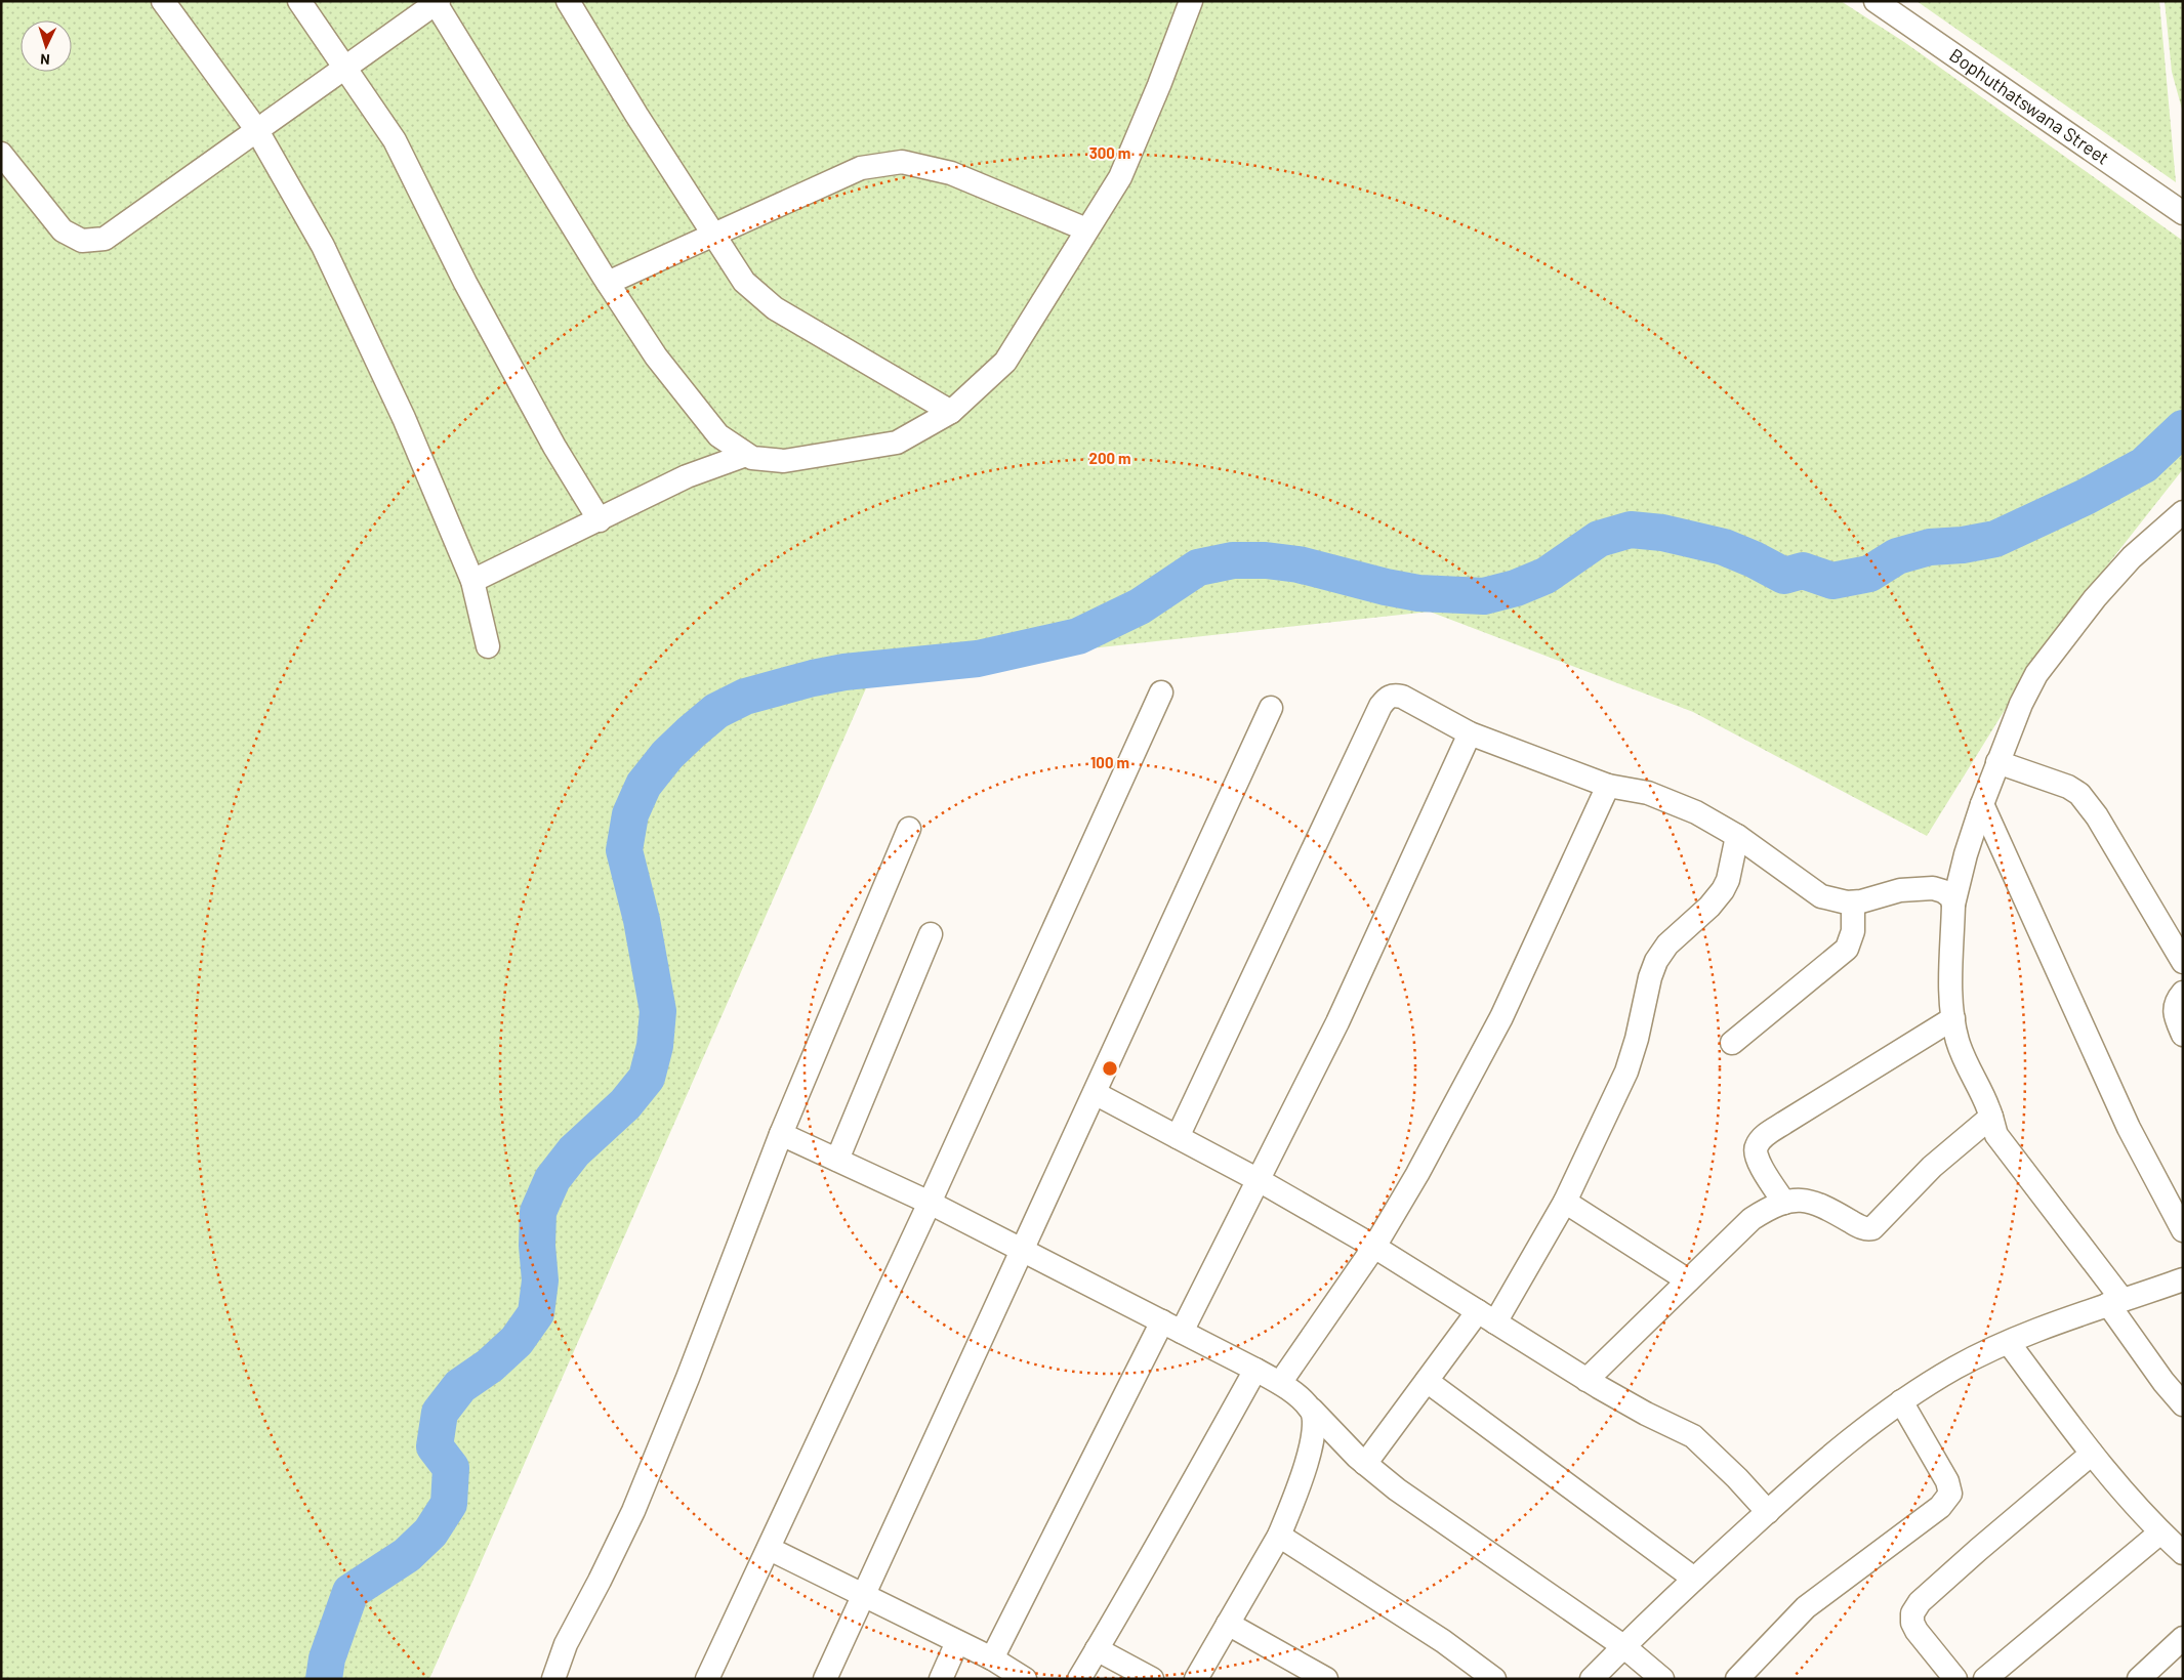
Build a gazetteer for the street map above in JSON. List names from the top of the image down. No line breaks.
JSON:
{"streets":{"street":["Bophuthatswana Street"]},"north":"bottom","rings":["300 m","200 m","100 m"]}
